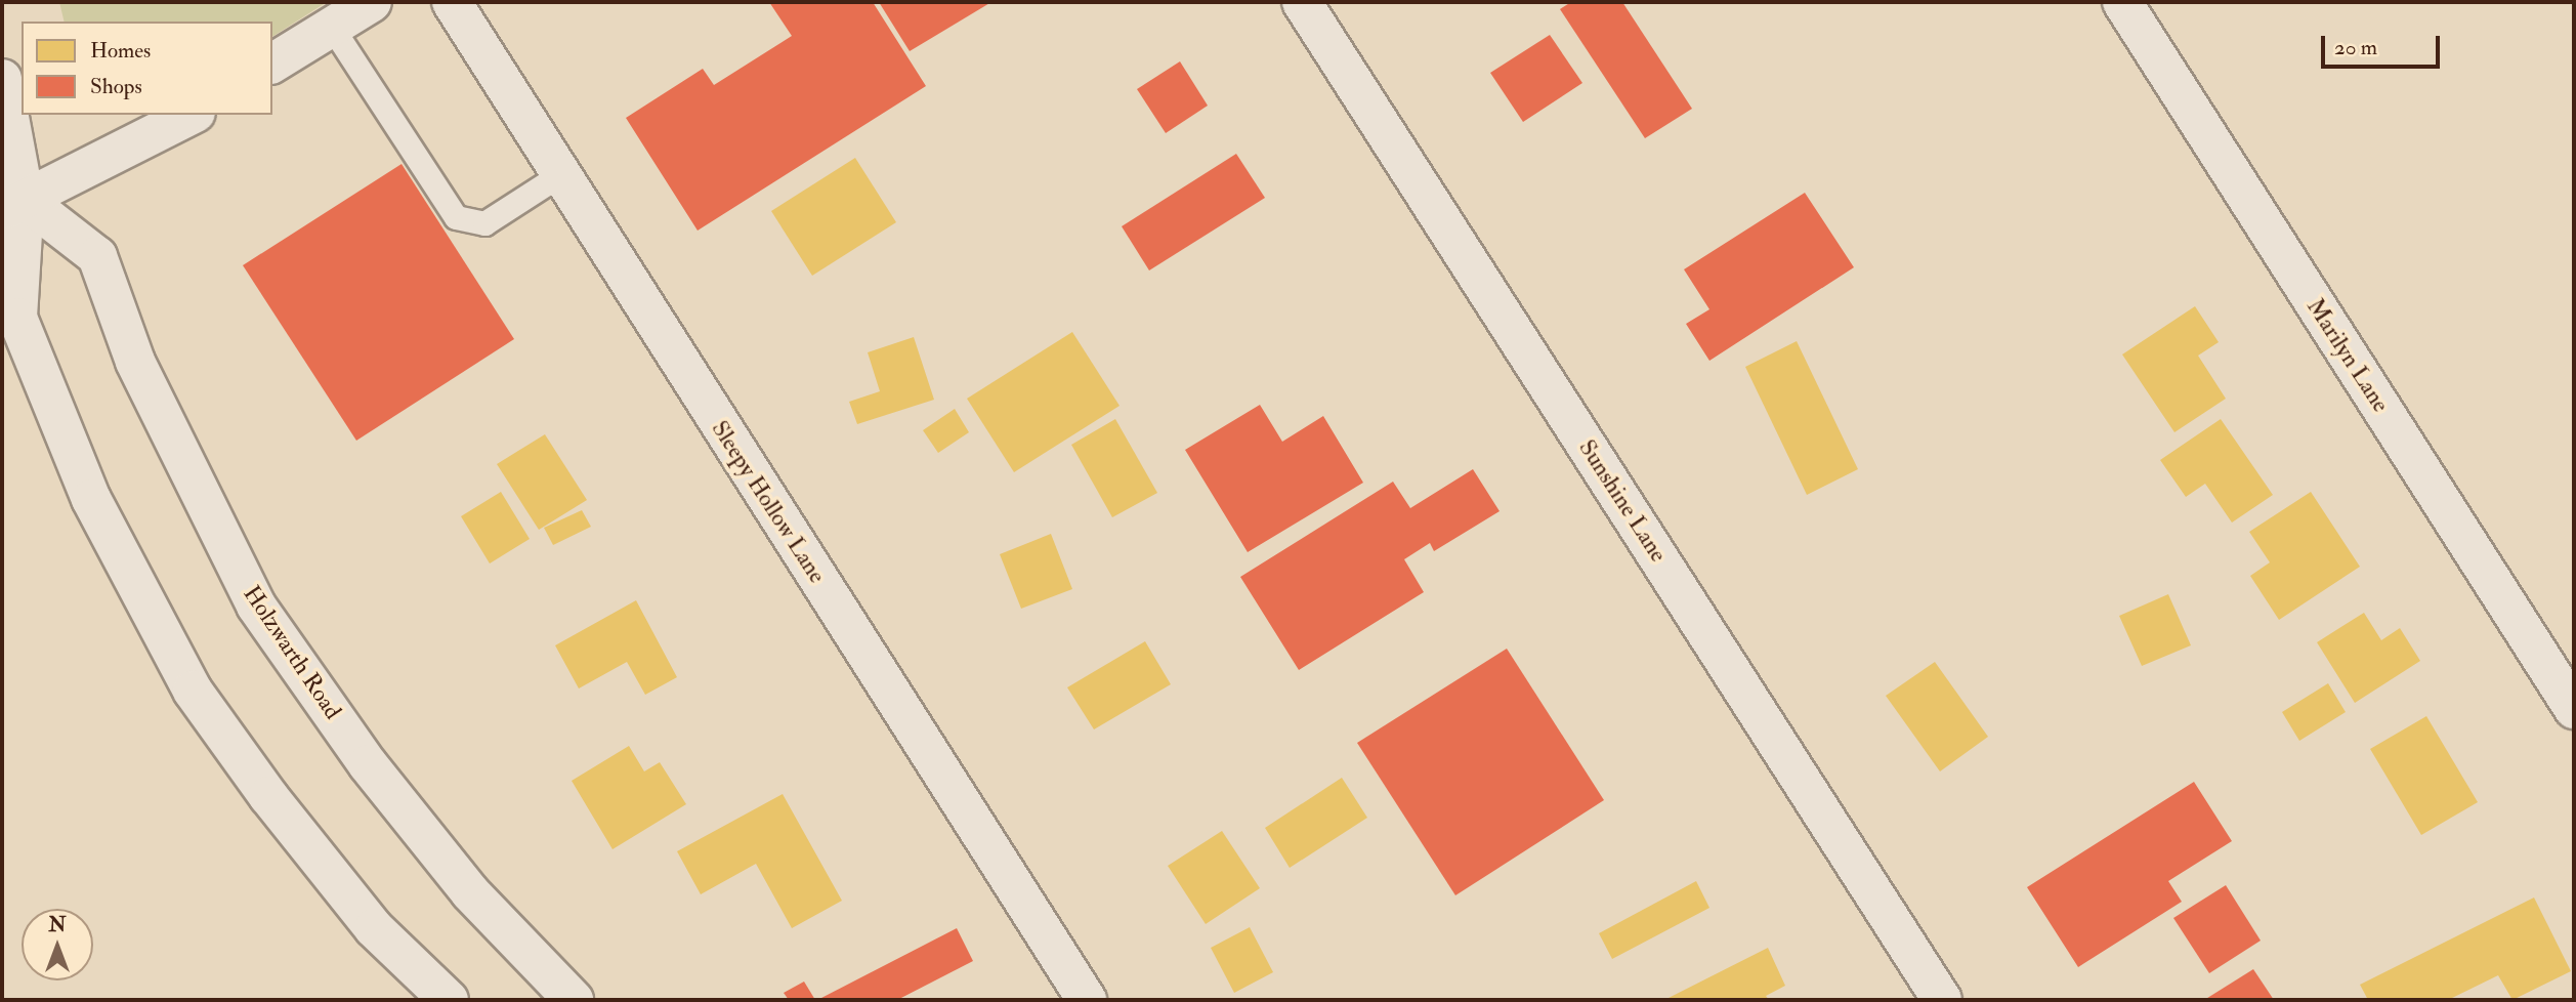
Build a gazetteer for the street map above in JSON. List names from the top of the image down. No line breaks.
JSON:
{"streets":{"street":["Marilyn Lane","Sunshine Lane","Sleepy Hollow Lane","Holzwarth Road"]},"legend":["Homes","Shops"],"scale_bar":"20 m","north":"top"}
